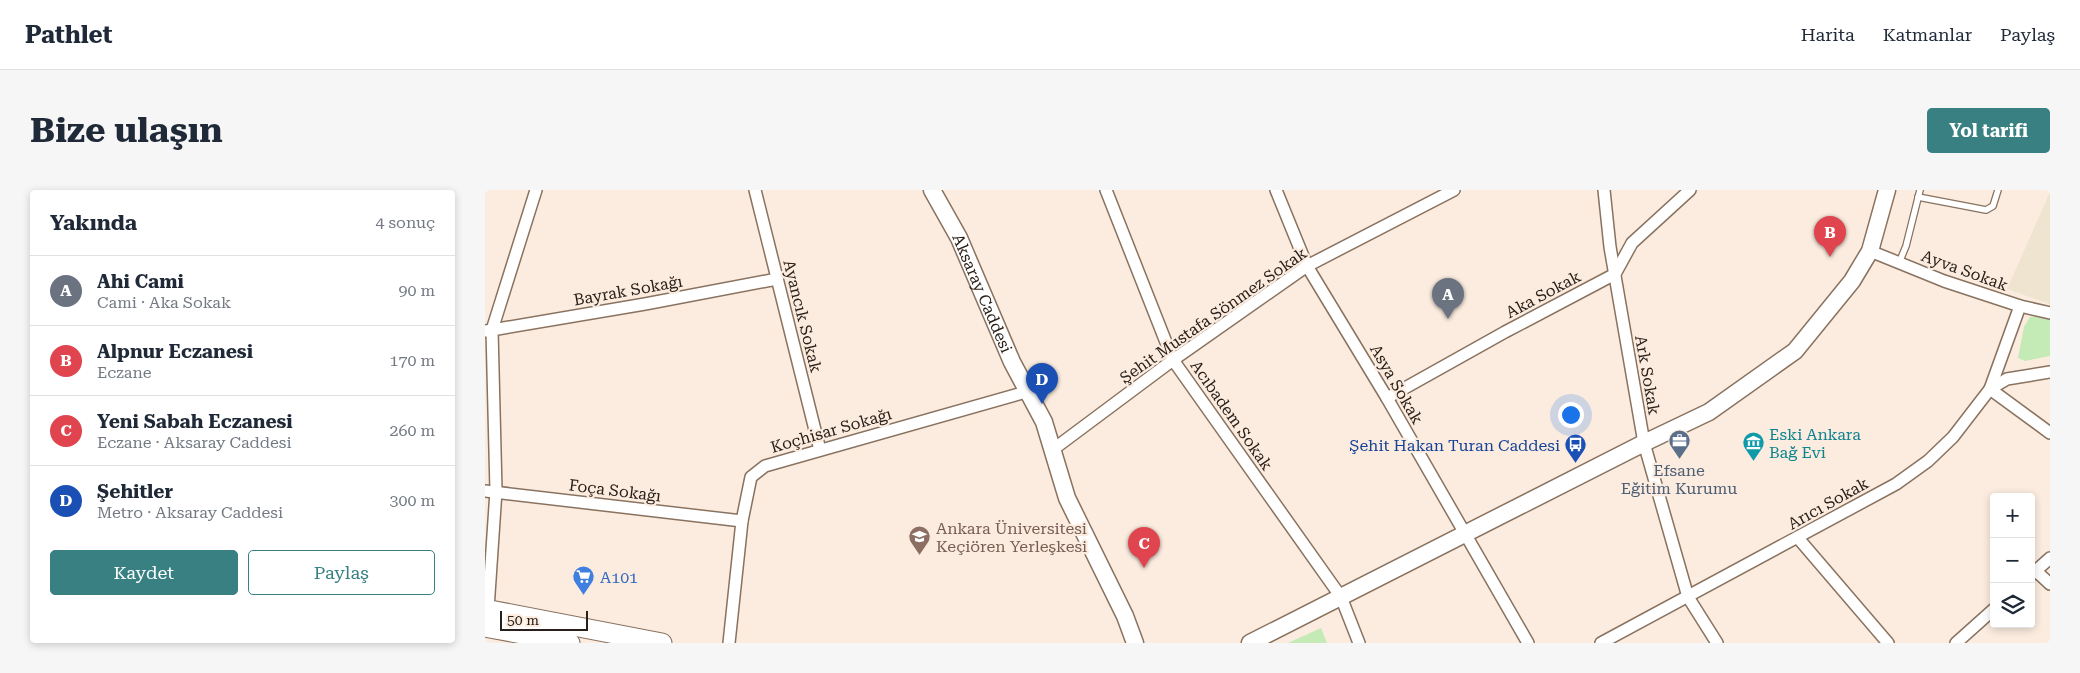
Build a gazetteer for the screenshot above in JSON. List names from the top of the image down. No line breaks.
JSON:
{"streets":{"main road":["Aksaray Caddesi"],"street":["Ayva Sokak","Bayrak Sokağı","Aka Sokak","Şehit Mustafa Sönmez Sokak","Ayancık Sokak","Ark Sokak","Asya Sokak","Acıbadem Sokak","Koçhisar Sokağı","Foça Sokağı","Arıcı Sokak"]},"crossings":[["Bayrak Sokağı","Ayancık Sokak"],["Aksaray Caddesi","Şehit Mustafa Sönmez Sokak"],["Aksaray Caddesi","Koçhisar Sokağı"],["Aka Sokak","Ark Sokak"],["Aka Sokak","Asya Sokak"],["Şehit Mustafa Sönmez Sokak","Asya Sokak"],["Şehit Mustafa Sönmez Sokak","Acıbadem Sokak"],["Ayancık Sokak","Koçhisar Sokağı"],["Ark Sokak","Arıcı Sokak"],["Koçhisar Sokağı","Foça Sokağı"]],"places":{"office":["Efsane Eğitim Kurumu"],"museum":["Eski Ankara Bağ Evi"],"bus stop":["Şehit Hakan Turan Caddesi"],"school or university":["Ankara Üniversitesi Keçiören Yerleşkesi"],"supermarket":["A101"]},"scale_bar":"50 m","page":{"header":"Pathlet","nav":["Harita","Katmanlar","Paylaş"],"buttons":["Yol tarifi",["Kaydet","Paylaş"]],"title":"Bize ulaşın","heading":["Yakında","4 sonuç"],"pins":["B","A","D","C"],"list":[{"mark":"A","name":"Ahi Cami","note":"Cami · Aka Sokak","value":"90 m"},{"mark":"B","name":"Alpnur Eczanesi","note":"Eczane","value":"170 m"},{"mark":"C","name":"Yeni Sabah Eczanesi","note":"Eczane · Aksaray Caddesi","value":"260 m"},{"mark":"D","name":"Şehitler","note":"Metro · Aksaray Caddesi","value":"300 m"}],"map_buttons":["+","−"],"scale":"50 m"}}
